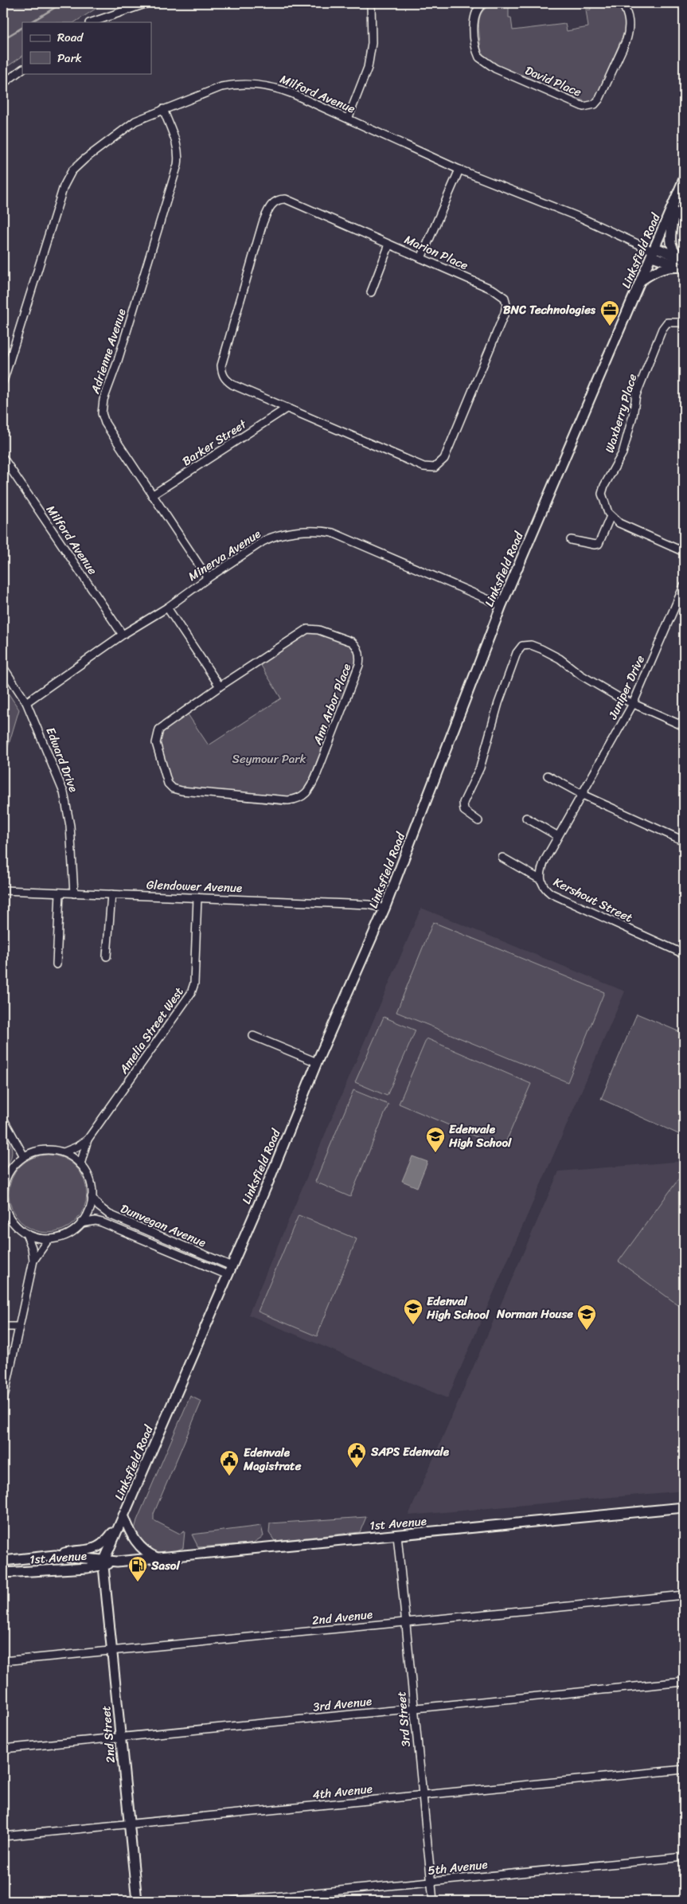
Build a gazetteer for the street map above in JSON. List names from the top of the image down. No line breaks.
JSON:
{"streets":{"main road":["Linksfield Road","1st Avenue","2nd Street"],"street":["David Place","Milford Avenue","Marion Place","Adrienne Avenue","Waxberry Place","Barker Street","Minerva Avenue","Juniper Drive","Ann Arbor Place","Edward Drive","Glendower Avenue","Kershout Street","Amelia Street West","Dunvegan Avenue","2nd Avenue","3rd Avenue","3rd Street","4th Avenue","5th Avenue"]},"crossings":[["Milford Avenue","Linksfield Road"],["Milford Avenue","Adrienne Avenue"],["Milford Avenue","Minerva Avenue"],["Linksfield Road","Minerva Avenue"],["Linksfield Road","Glendower Avenue"],["Linksfield Road","Dunvegan Avenue"],["Linksfield Road","1st Avenue"],["Linksfield Road","2nd Street"],["Marion Place","Barker Street"],["Adrienne Avenue","Barker Street"],["Adrienne Avenue","Minerva Avenue"],["Minerva Avenue","Edward Drive"],["Juniper Drive","Kershout Street"],["Edward Drive","Glendower Avenue"],["Glendower Avenue","Amelia Street West"],["Amelia Street West","Dunvegan Avenue"],["1st Avenue","3rd Street"],["1st Avenue","2nd Street"],["2nd Avenue","3rd Street"],["2nd Avenue","2nd Street"],["3rd Avenue","3rd Street"],["3rd Avenue","2nd Street"],["3rd Street","4th Avenue"],["3rd Street","5th Avenue"],["2nd Street","4th Avenue"]],"parks":["Seymour Park"],"places":{"office":["BNC Technologies"],"school or university":["Edenvale High School","Edenval High School","Norman House"],"public building":["SAPS Edenvale","Edenvale Magistrate"],"fuel station":["Sasol"]},"legend":["Road","Park"]}
